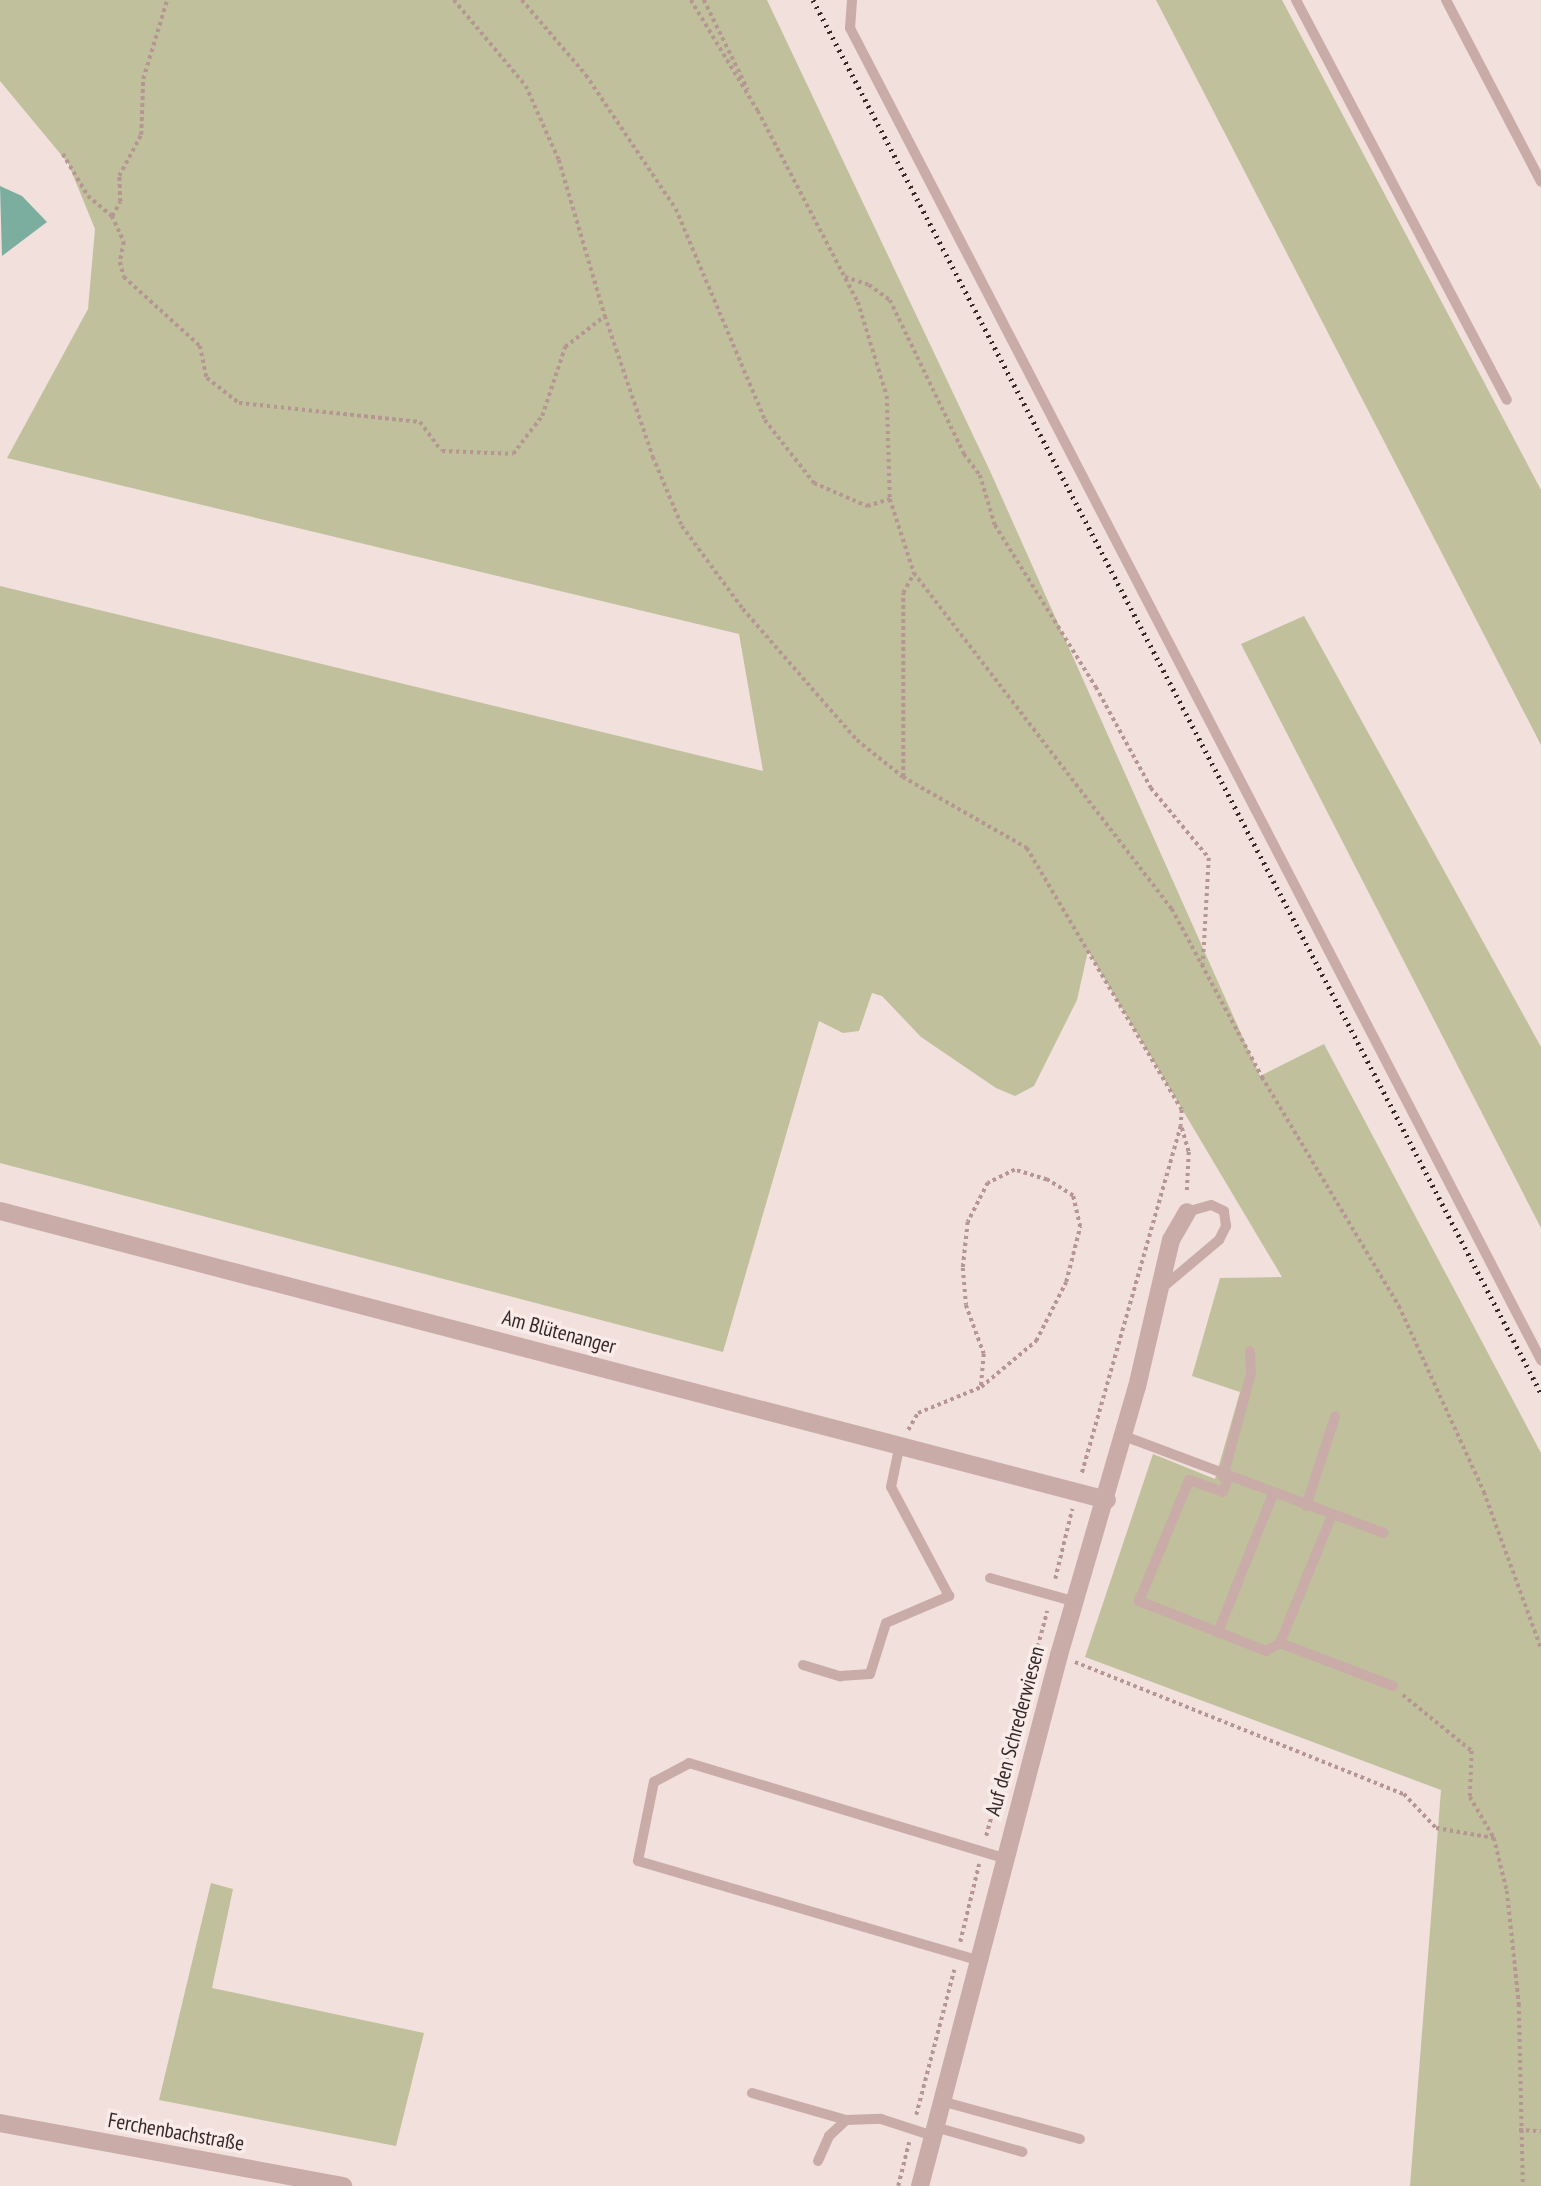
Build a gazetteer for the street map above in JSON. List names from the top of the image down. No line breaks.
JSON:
{"streets":{"street":["Am Blütenanger","Auf den Schrederwiesen","Ferchenbachstraße"]},"crossings":[["Am Blütenanger","Auf den Schrederwiesen"]]}
